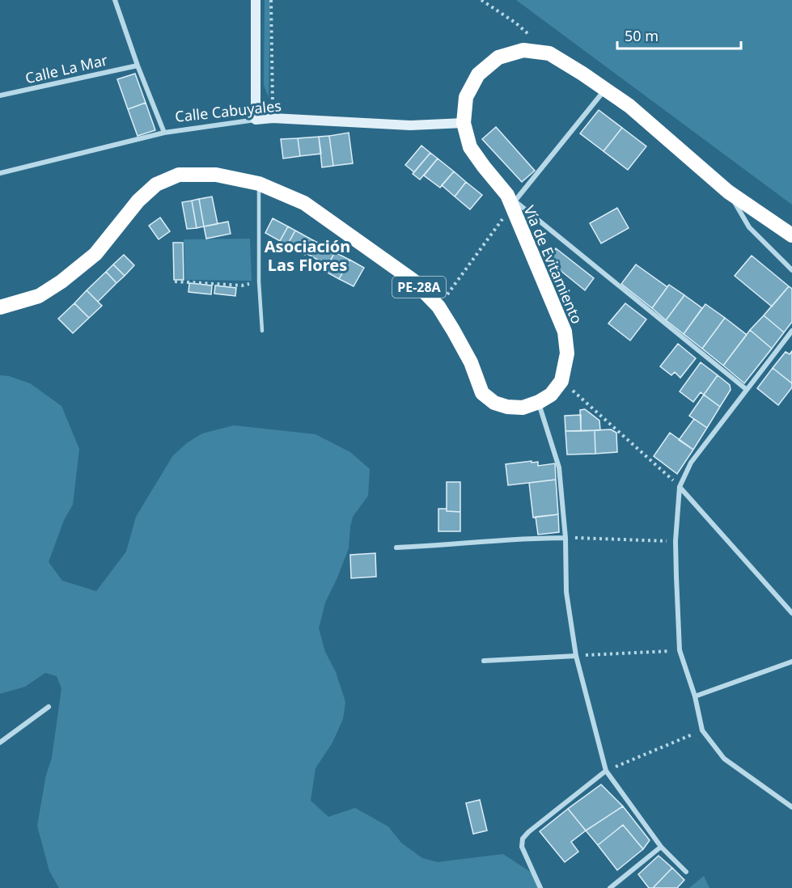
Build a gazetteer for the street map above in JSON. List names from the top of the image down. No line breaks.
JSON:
{"streets":{"highway":["Vía de Evitamiento","PE-28A"],"street":["Calle La Mar","Calle Cabuyales"]},"crossings":[["Calle Cabuyales","Vía de Evitamiento"],["Vía de Evitamiento","PE-28A"]],"districts":["Asociación Las Flores"],"scale_bar":"50 m"}
